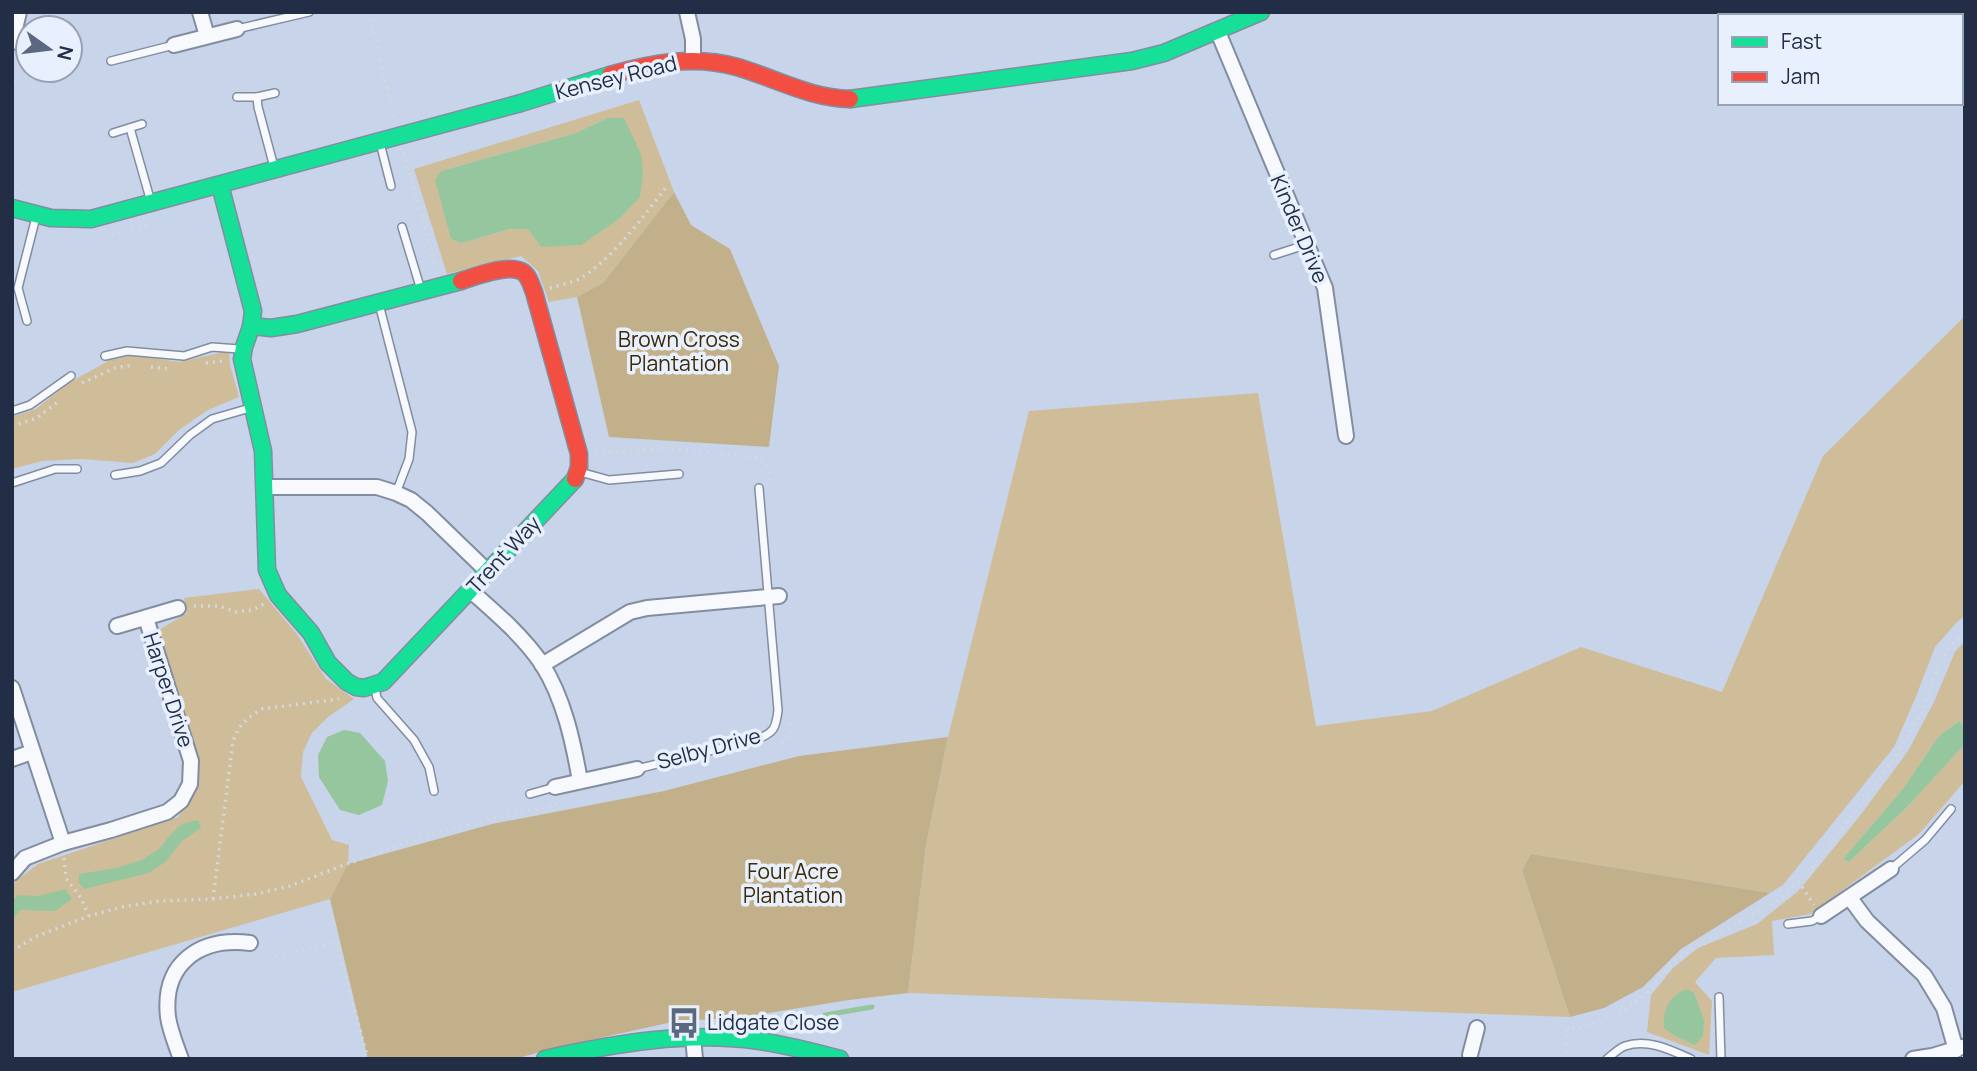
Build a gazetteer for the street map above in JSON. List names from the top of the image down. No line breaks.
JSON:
{"streets":{"street":["Kensey Road","Kinder Drive","Trent Way","Harper Drive"],"lane":["Selby Drive"]},"crossings":[["Kensey Road","Kinder Drive"]],"parks":["Brown Cross Plantation","Four Acre Plantation"],"places":{"bus stop":["Lidgate Close"]},"legend":["Fast","Jam"],"north":"right"}
